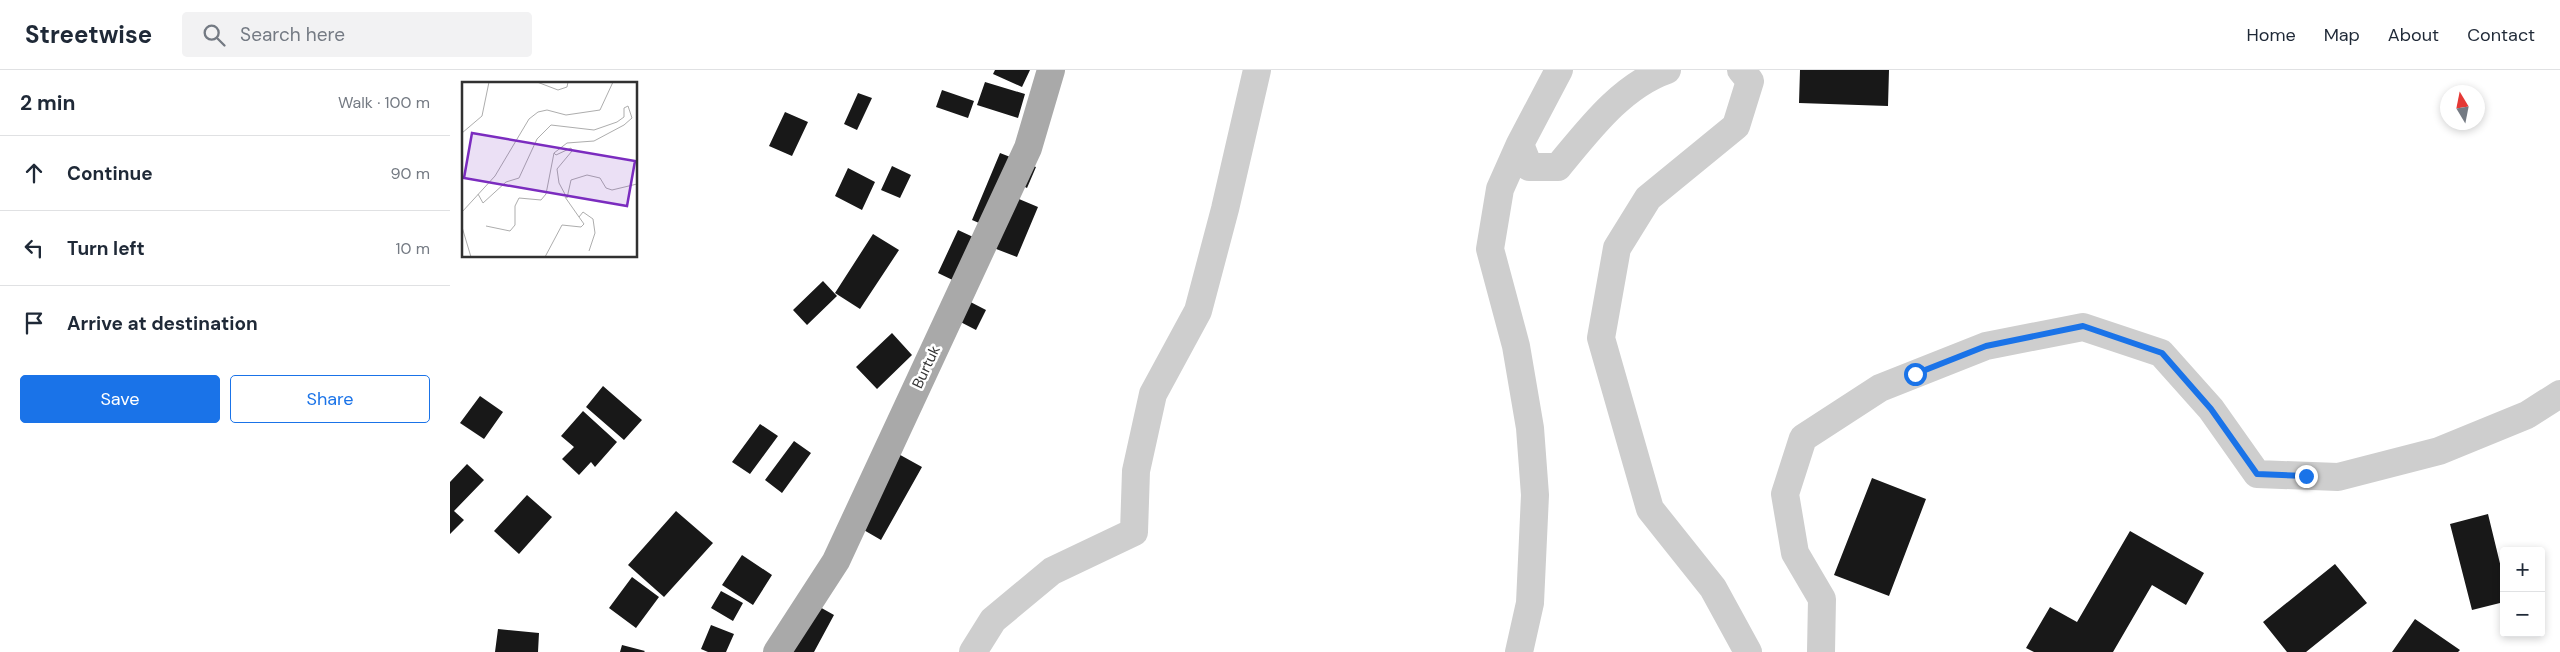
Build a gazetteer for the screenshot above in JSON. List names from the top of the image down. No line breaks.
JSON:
{"streets":{"main road":["Burtuk"]},"north":"top","page":{"header":"Streetwise","search":"Search here","nav":["Home","Map","About","Contact"],"heading":["2 min","Walk · 100 m"],"list":[["Continue","90 m"],["Turn left","10 m"],"Arrive at destination"],"buttons":["Save","Share"],"map_buttons":["+","−"]}}
